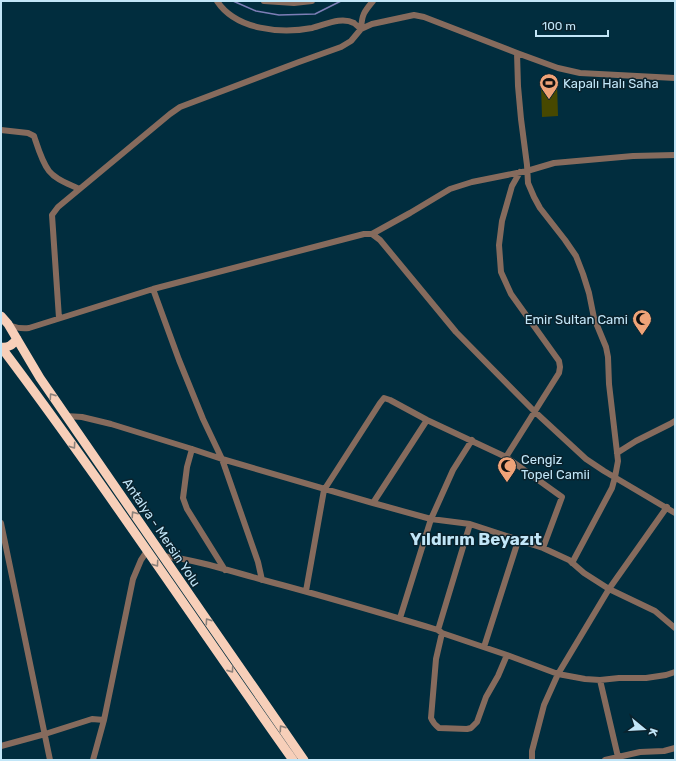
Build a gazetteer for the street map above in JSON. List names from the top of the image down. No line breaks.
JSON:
{"streets":{"highway":["Antalya - Mersin Yolu"]},"districts":["Yıldırım Beyazıt"],"places":{"sports":["Kapalı Halı Saha"],"mosque":["Emir Sultan Cami","Cengiz Topel Camii"]},"scale_bar":"100 m","north":"right"}
